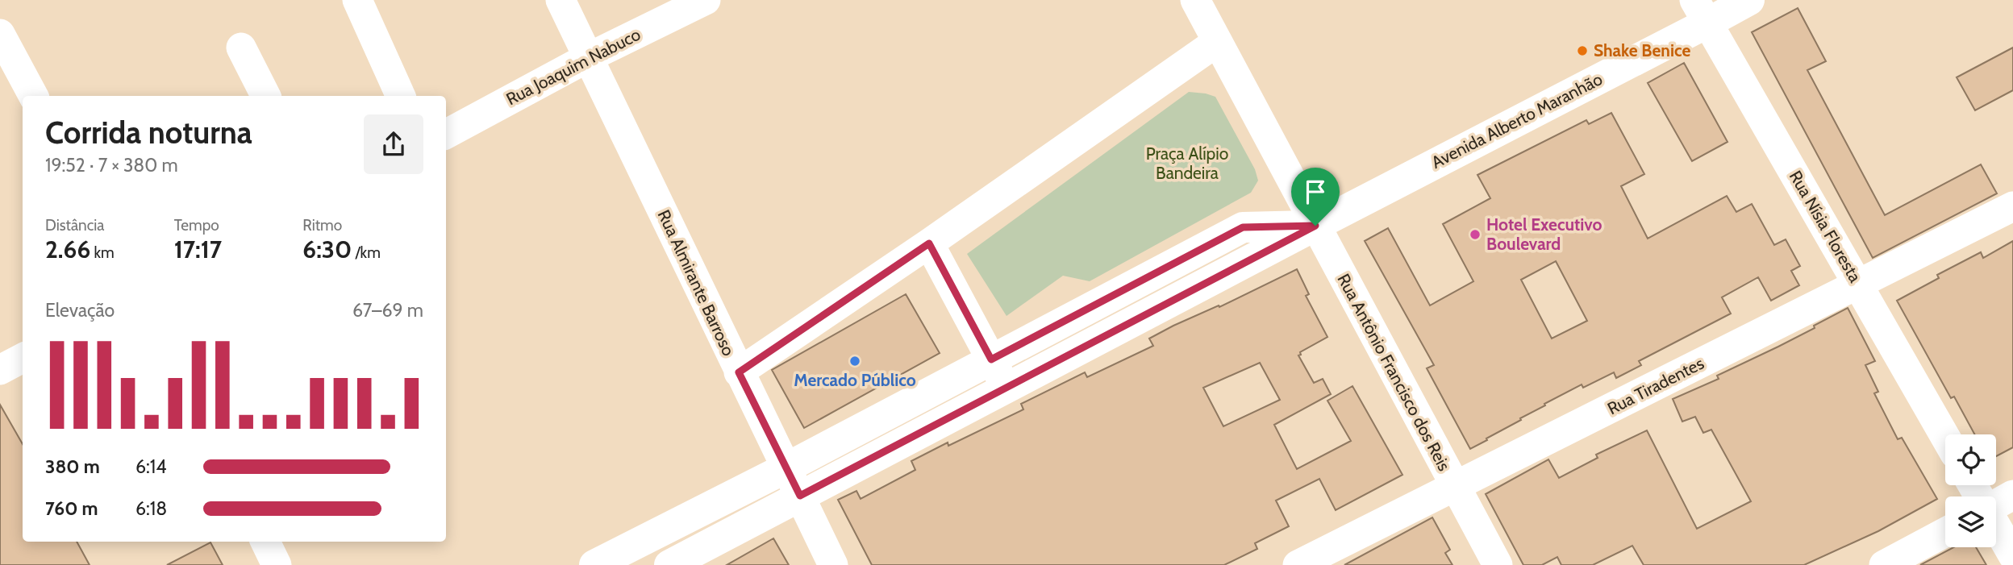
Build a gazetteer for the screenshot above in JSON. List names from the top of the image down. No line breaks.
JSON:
{"streets":{"main road":["Avenida Alberto Maranhão"],"street":["Rua Joaquim Nabuco","Rua Nísia Floresta","Rua Almirante Barroso","Rua Antônio Francisco dos Reis","Rua Tiradentes"]},"crossings":[["Rua Joaquim Nabuco","Rua Almirante Barroso"],["Avenida Alberto Maranhão","Rua Nísia Floresta"],["Avenida Alberto Maranhão","Rua Almirante Barroso"],["Avenida Alberto Maranhão","Rua Antônio Francisco dos Reis"],["Rua Nísia Floresta","Rua Tiradentes"],["Rua Antônio Francisco dos Reis","Rua Tiradentes"]],"parks":["Praça Alípio Bandeira"],"places":["Shake Benice","Hotel Executivo Boulevard","Mercado Público"],"page":{"heading":["Corrida noturna","19:52 · 7 × 380 m"],"stats":[["Distância","2.66 km"],["Tempo","17:17"],["Ritmo","6:30 /km"]],"chart":["Elevação","67–69 m"],"list":[{"name":"380 m","note":"6:14"},{"name":"760 m","note":"6:18"}]}}
